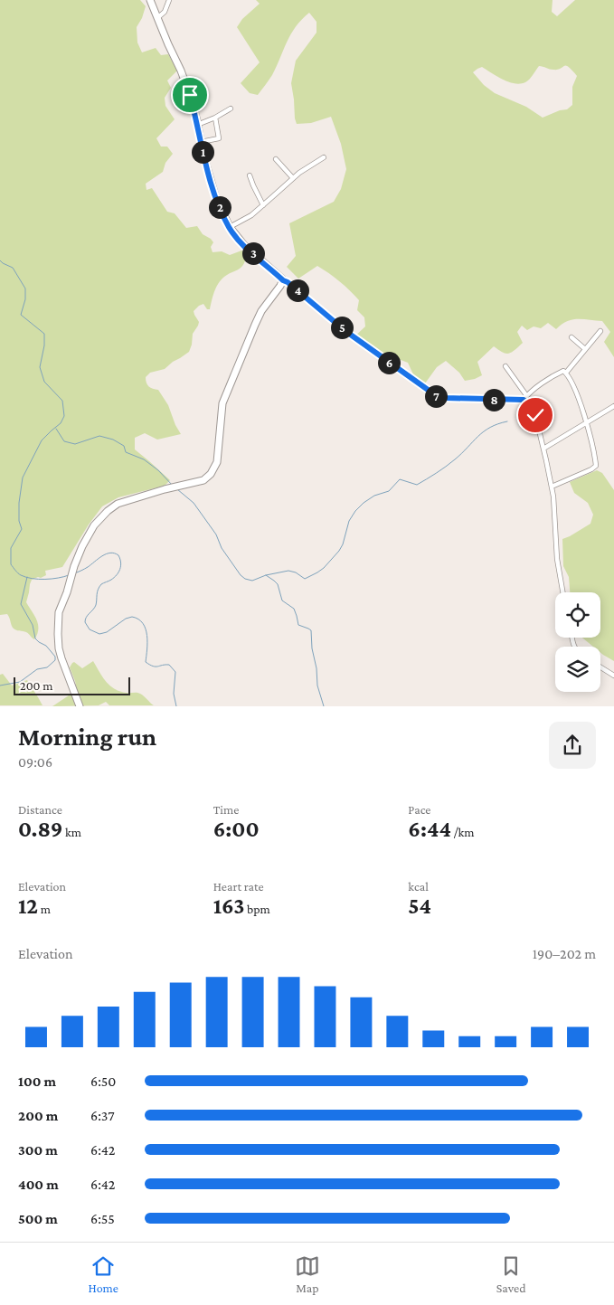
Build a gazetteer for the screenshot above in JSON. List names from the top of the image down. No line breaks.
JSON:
{"scale_bar":"200 m","page":{"pins":["1","2","3","4","5","6","7","8"],"scale":"200 m","heading":["Morning run","09:06"],"stats":[["Distance","0.89 km"],["Time","6:00"],["Pace","6:44 /km"],["Elevation","12 m"],["Heart rate","163 bpm"],["kcal","54"]],"chart":["Elevation","190–202 m"],"list":[{"name":"100 m","note":"6:50"},{"name":"200 m","note":"6:37"},{"name":"300 m","note":"6:42"},{"name":"400 m","note":"6:42"},{"name":"500 m","note":"6:55"}],"tabs":["Home","Map","Saved"]}}
